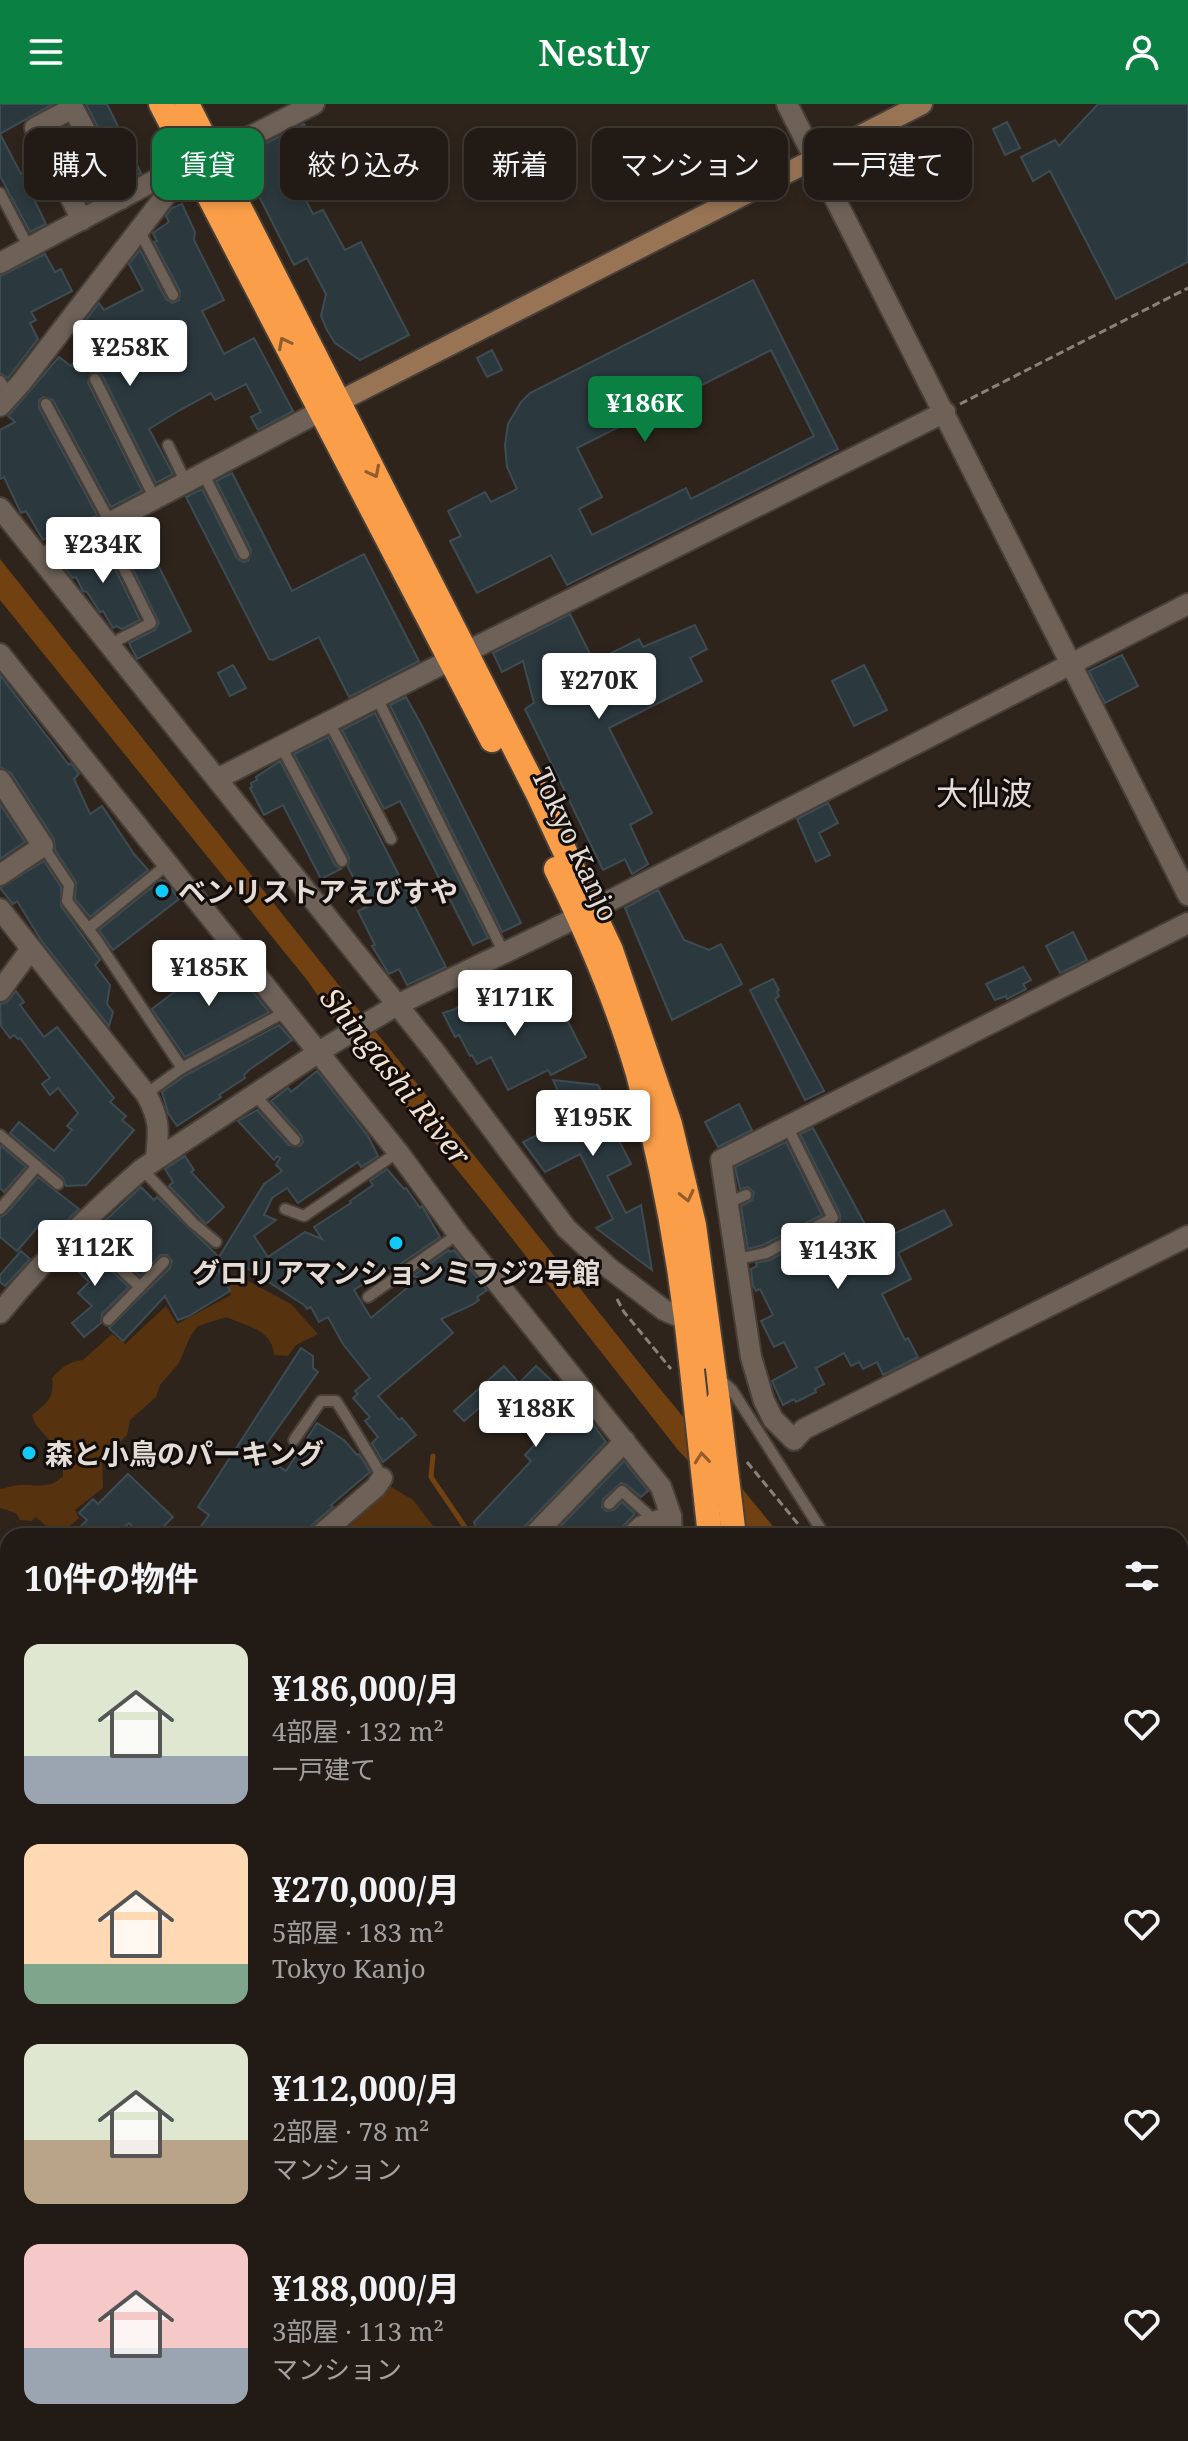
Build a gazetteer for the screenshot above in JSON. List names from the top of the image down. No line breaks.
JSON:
{"streets":{"highway":["Tokyo Kanjo"]},"districts":["大仙波"],"water":["Shingashi River"],"places":["ベンリストアえびすや","グロリアマンションミフジ2号館","森と小鳥のパーキング"],"page":{"header":"Nestly","chip":["購入","賃貸","絞り込み","新着","マンション","一戸建て"],"price":["¥258K","¥186K","¥234K","¥270K","¥185K","¥171K","¥195K","¥112K","¥143K","¥188K"],"heading":"10件の物件","list":[{"name":"¥186,000/月","note":"4部屋 · 132 m² · 一戸建て"},{"name":"¥270,000/月","note":"5部屋 · 183 m² · Tokyo Kanjo"},{"name":"¥112,000/月","note":"2部屋 · 78 m² · マンション"},{"name":"¥188,000/月","note":"3部屋 · 113 m² · マンション"}]}}
